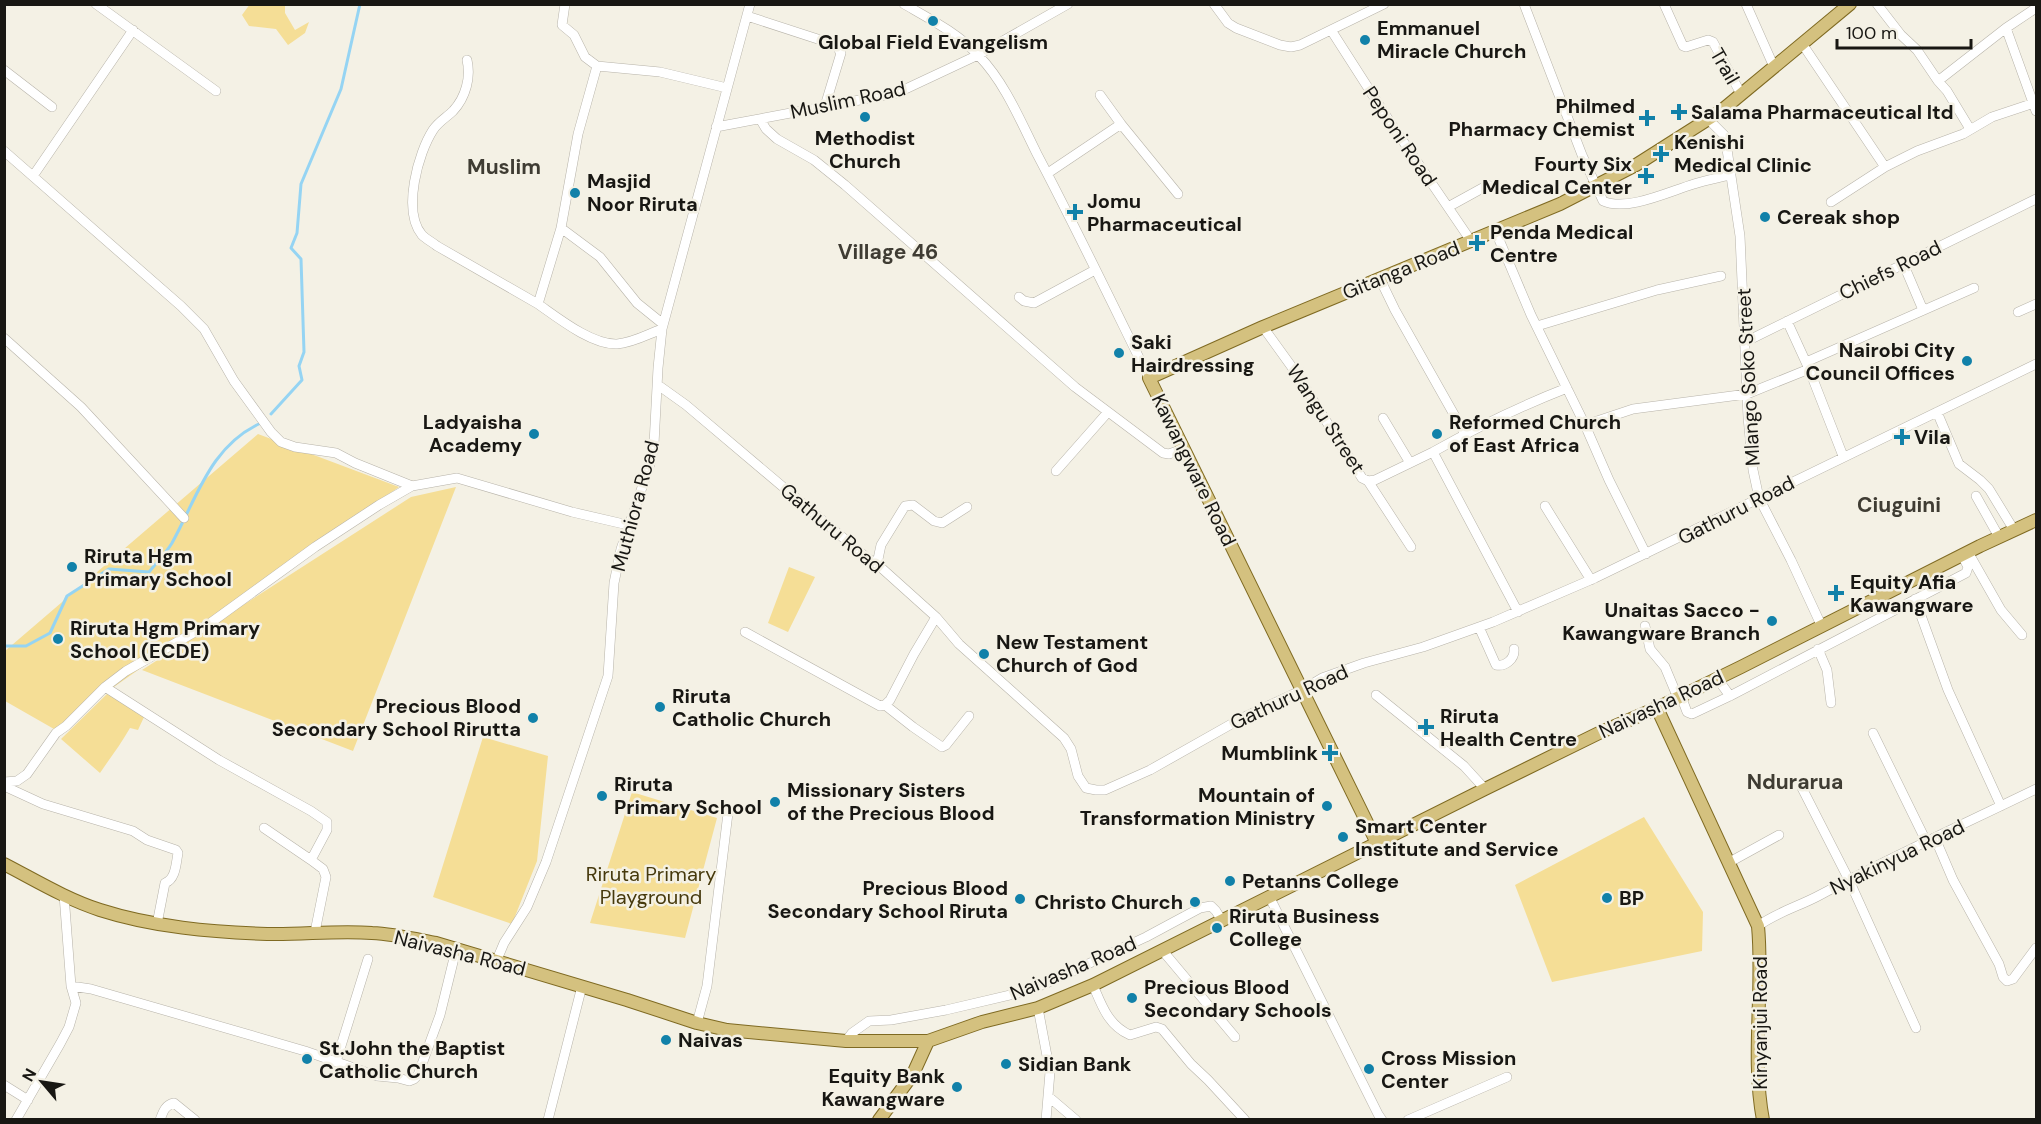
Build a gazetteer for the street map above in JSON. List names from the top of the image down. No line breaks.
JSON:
{"streets":{"main road":["Gitanga Road","Kawangware Road","Naivasha Road","Kinyanjui Road"],"street":["Trail","Muslim Road","Peponi Road","Chiefs Road","Mlango Soko Street","Wangu Street","Muthiora Road","Gathuru Road","Nyakinyua Road"]},"crossings":[["Trail","Gitanga Road"],["Muslim Road","Kawangware Road"],["Muslim Road","Muthiora Road"],["Peponi Road","Gitanga Road"],["Gitanga Road","Mlango Soko Street"],["Gitanga Road","Wangu Street"],["Gitanga Road","Kawangware Road"],["Chiefs Road","Mlango Soko Street"],["Mlango Soko Street","Gathuru Road"],["Mlango Soko Street","Naivasha Road"],["Kawangware Road","Gathuru Road"],["Kawangware Road","Naivasha Road"],["Muthiora Road","Gathuru Road"],["Muthiora Road","Naivasha Road"],["Nyakinyua Road","Kinyanjui Road"]],"districts":["Muslim","Village 46","Ciuguini","Ndurarua"],"parks":["Riruta Primary Playground"],"places":{"other":["Global Field Evangelism","Emmanuel Miracle Church","Methodist Church","Masjid Noor Riruta","Cereak shop","Saki Hairdressing","Nairobi City Council Offices","Ladyaisha Academy","Reformed Church of East Africa","Riruta Hgm Primary School","Unaitas Sacco - Kawangware Branch","Riruta Hgm Primary School (ECDE)","New Testament Church of God","Riruta Catholic Church","Precious Blood Secondary School Rirutta","Riruta Primary School","Missionary Sisters of the Precious Blood","Mountain of Transformation Ministry","Smart Center Institute and Service","Petanns College","BP","Precious Blood Secondary School Riruta","Christo Church","Riruta Business College","Precious Blood Secondary Schools","Naivas","St.John the Baptist Catholic Church","Sidian Bank","Cross Mission Center","Equity Bank Kawangware"],"health":["Salama Pharmaceutical ltd","Philmed Pharmacy Chemist","Kenishi Medical Clinic","Fourty Six Medical Center","Jomu Pharmaceutical","Penda Medical Centre","Vila","Equity Afia Kawangware","Riruta Health Centre","Mumblink"]},"scale_bar":"100 m","north":"top left"}
